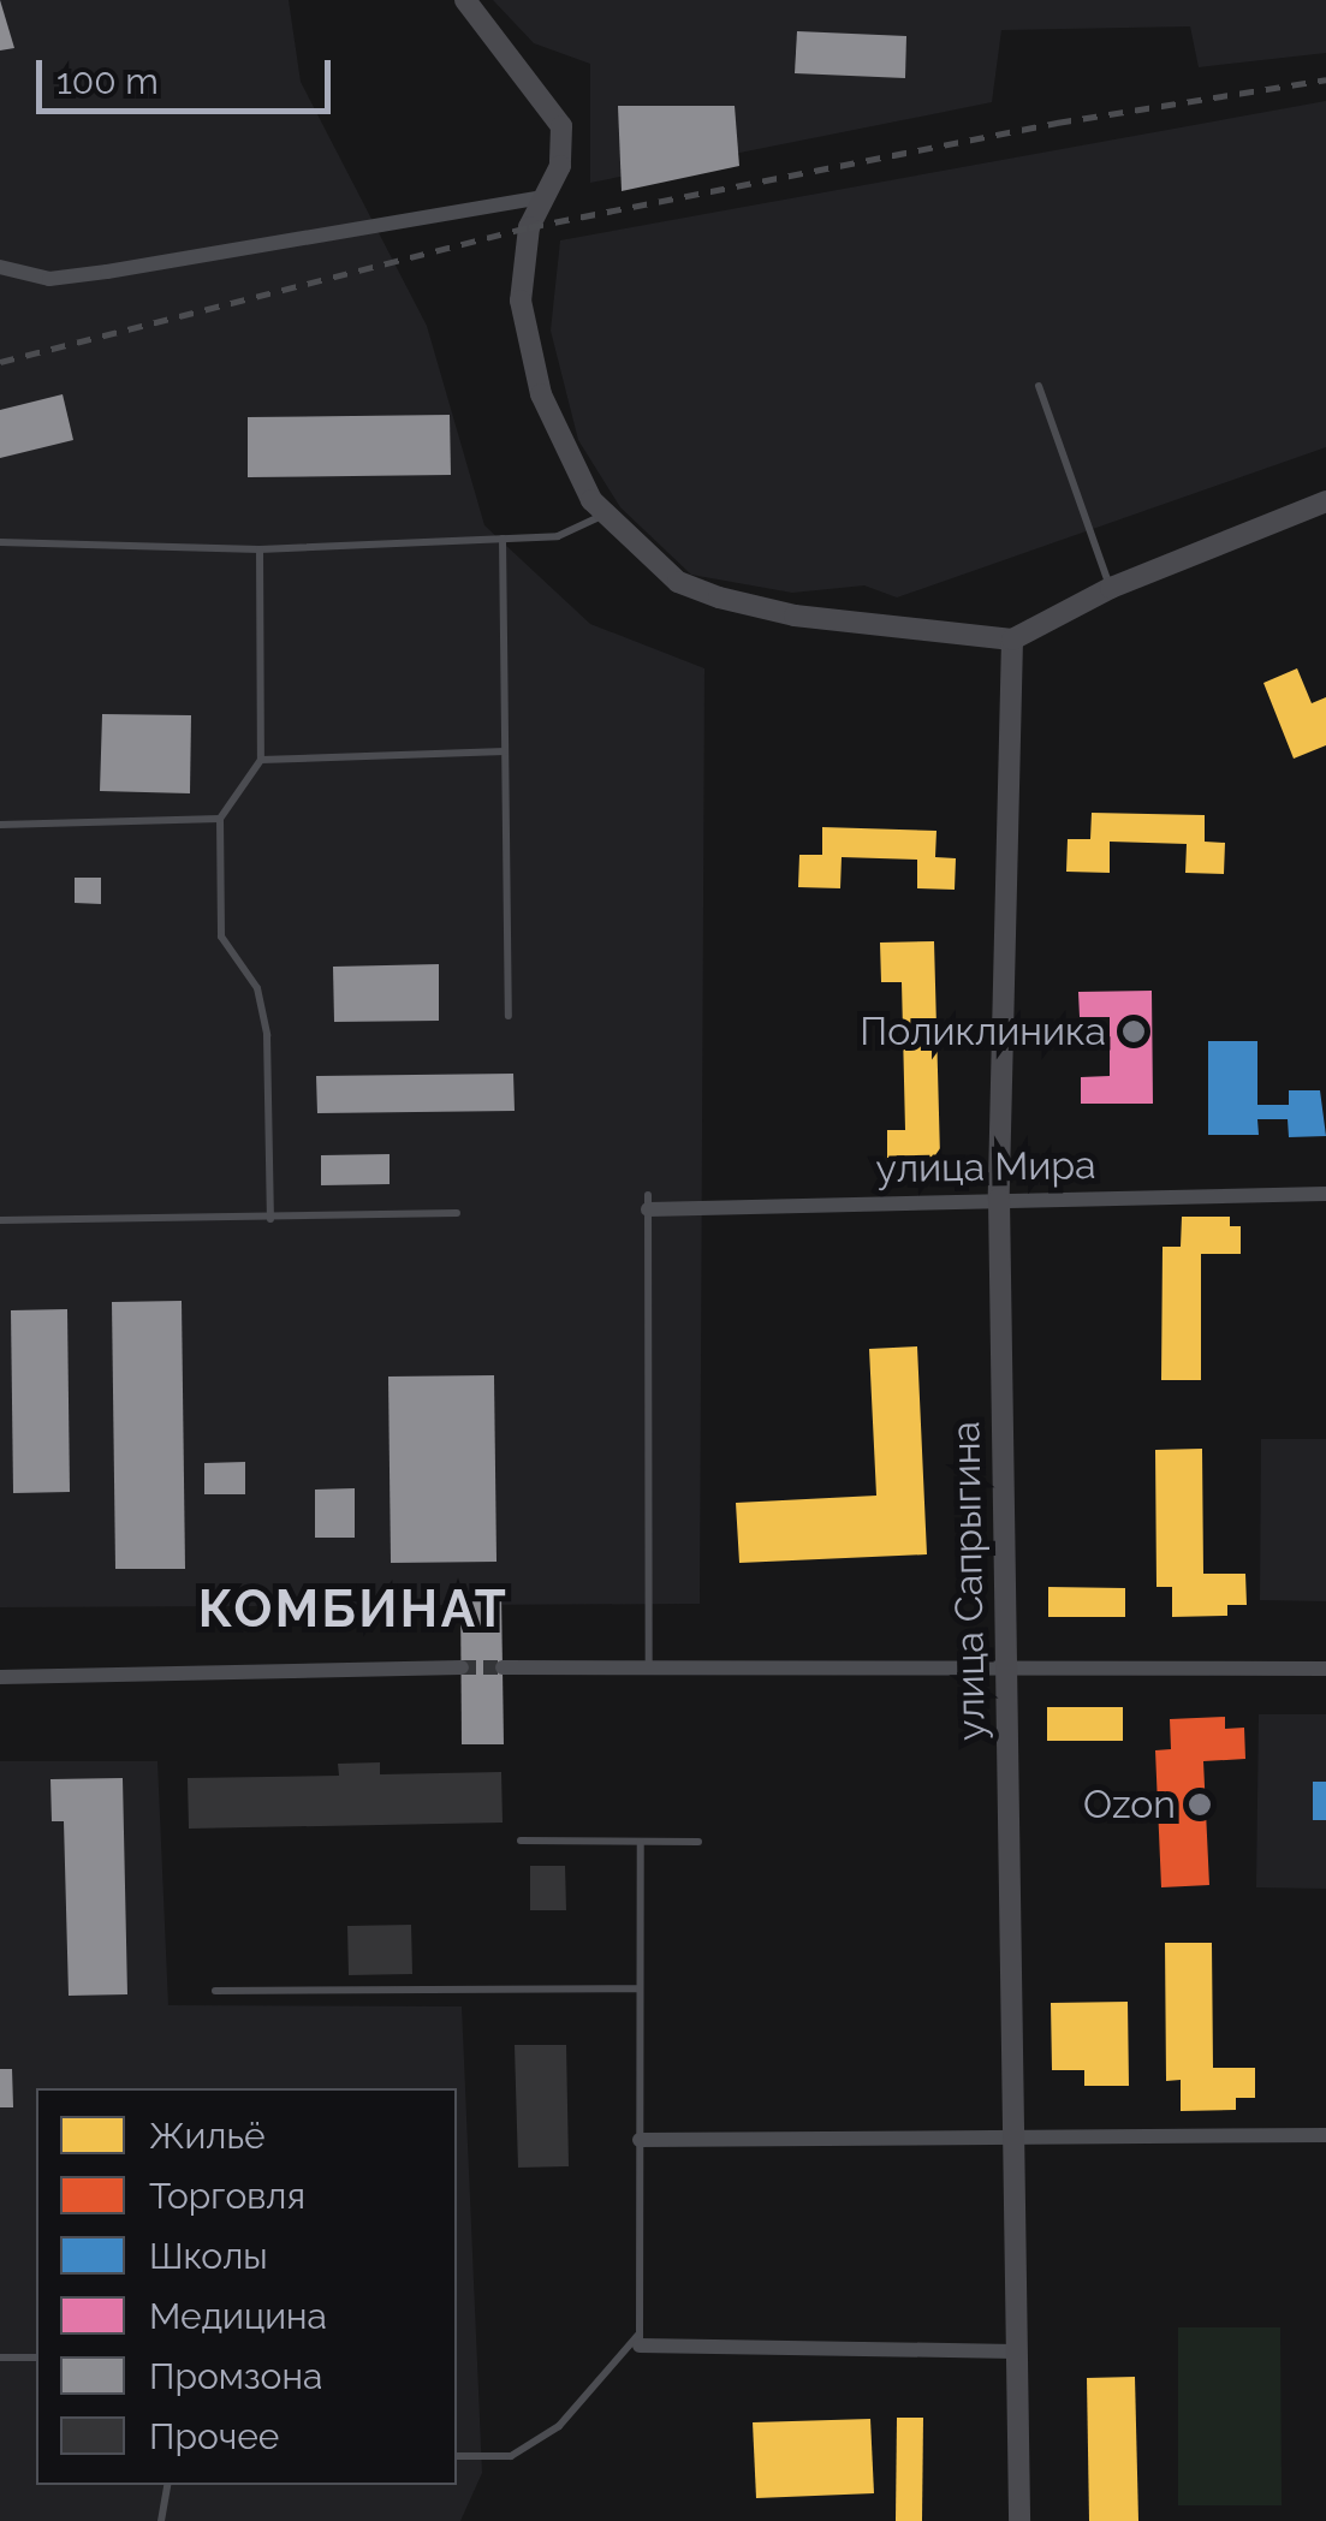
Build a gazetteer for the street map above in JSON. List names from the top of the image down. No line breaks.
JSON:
{"streets":{"street":["улица Мира","улица Сапрыгина"]},"crossings":[["улица Мира","улица Сапрыгина"]],"districts":["КОМБИНАТ"],"places":["Поликлиника","Ozon"],"legend":["Жильё","Торговля","Школы","Медицина","Промзона","Прочее"],"scale_bar":"100 m"}
